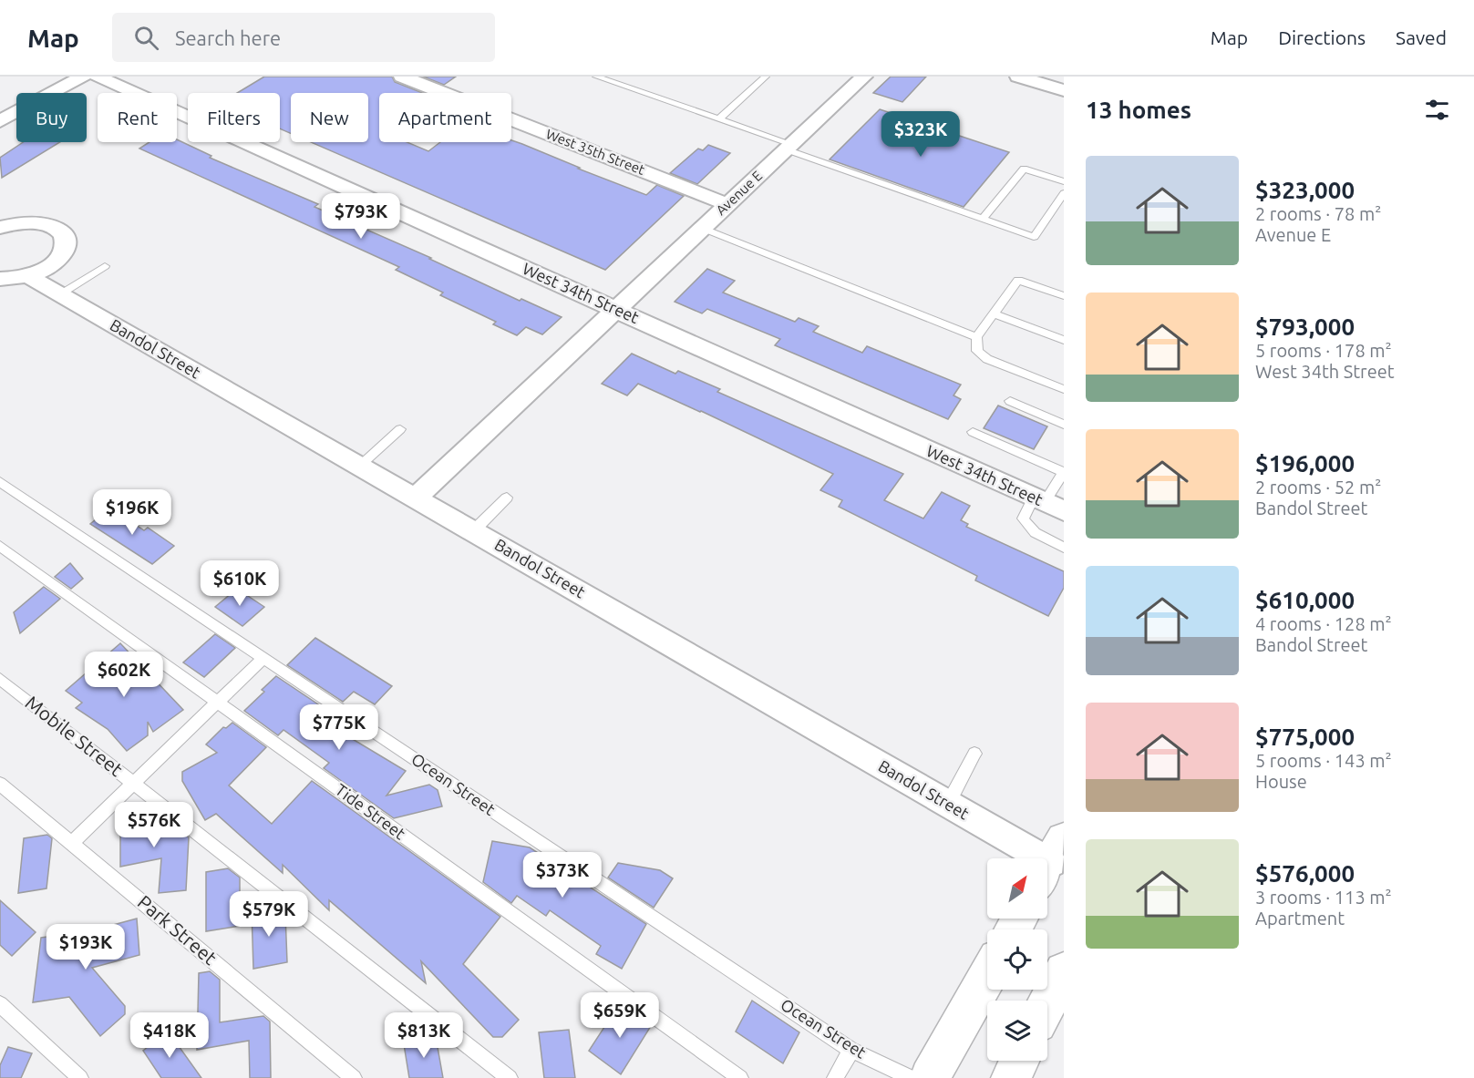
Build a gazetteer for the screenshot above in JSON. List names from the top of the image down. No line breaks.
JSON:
{"streets":{"street":["West 35th Street","Avenue E","West 34th Street","Bandol Street"],"lane":["Mobile Street","Ocean Street","Tide Street","Park Street"]},"crossings":[["West 35th Street","Avenue E"],["Avenue E","West 34th Street"],["Avenue E","Bandol Street"]],"north":"top right","page":{"header":"Map","search":"Search here","nav":["Map","Directions","Saved"],"heading":"13 homes","chip":["Buy","Rent","Filters","New","Apartment"],"price":["$323K","$793K","$196K","$610K","$602K","$775K","$576K","$373K","$579K","$193K","$659K","$418K","$813K"],"list":[{"name":"$323,000","note":"2 rooms · 78 m² · Avenue E"},{"name":"$793,000","note":"5 rooms · 178 m² · West 34th Street"},{"name":"$196,000","note":"2 rooms · 52 m² · Bandol Street"},{"name":"$610,000","note":"4 rooms · 128 m² · Bandol Street"},{"name":"$775,000","note":"5 rooms · 143 m² · House"},{"name":"$576,000","note":"3 rooms · 113 m² · Apartment"}]}}
